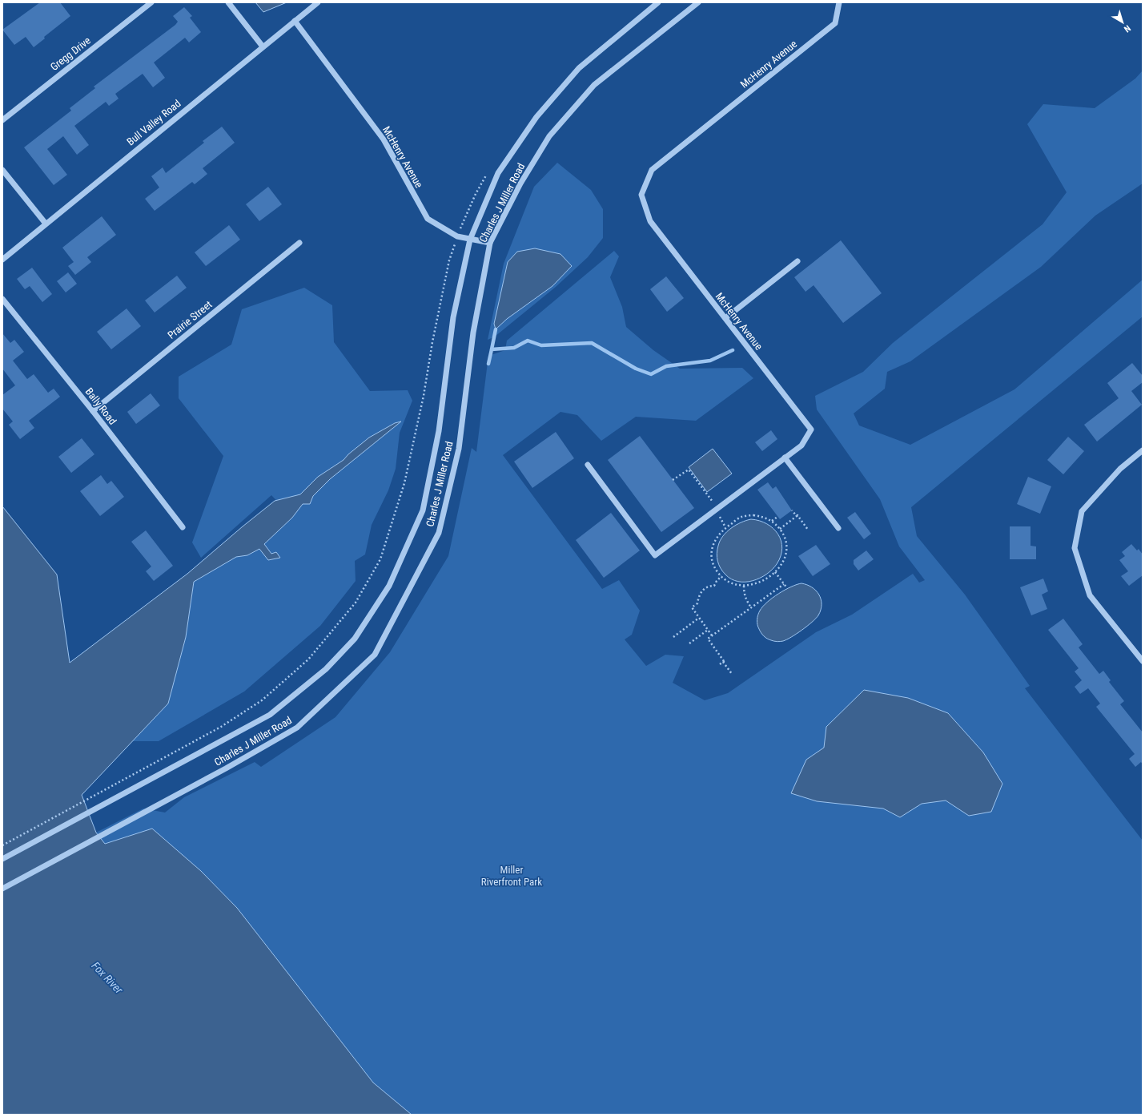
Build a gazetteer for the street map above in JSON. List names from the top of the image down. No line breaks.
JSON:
{"streets":{"street":["Gregg Drive","McHenry Avenue","Bull Valley Road","Charles J Miller Road","Prairie Street","Bally Road"]},"crossings":[["McHenry Avenue","Bull Valley Road"],["McHenry Avenue","Charles J Miller Road"],["Prairie Street","Bally Road"]],"water":["Fox River"],"parks":["Miller Riverfront Park"],"north":"bottom right"}
